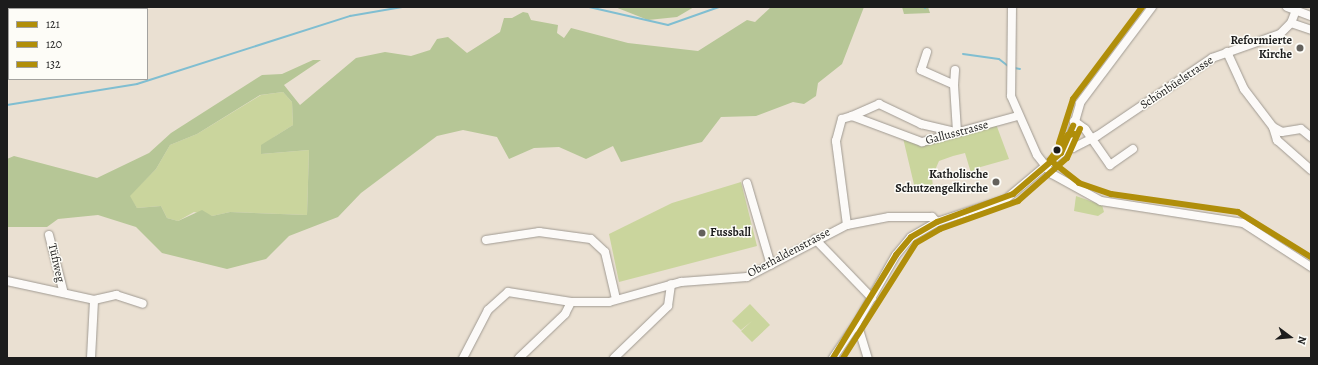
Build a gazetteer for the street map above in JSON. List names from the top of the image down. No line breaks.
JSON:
{"streets":{"street":["Schönbüelstrasse","Gallusstrasse","Oberhaldenstrasse","Tüfiweg"]},"places":["Reformierte Kirche","Katholische Schutzengelkirche","Fussball"],"lines":["transit line 132","transit line 121","transit line 120"],"legend":["121","120","132"],"north":"right"}
